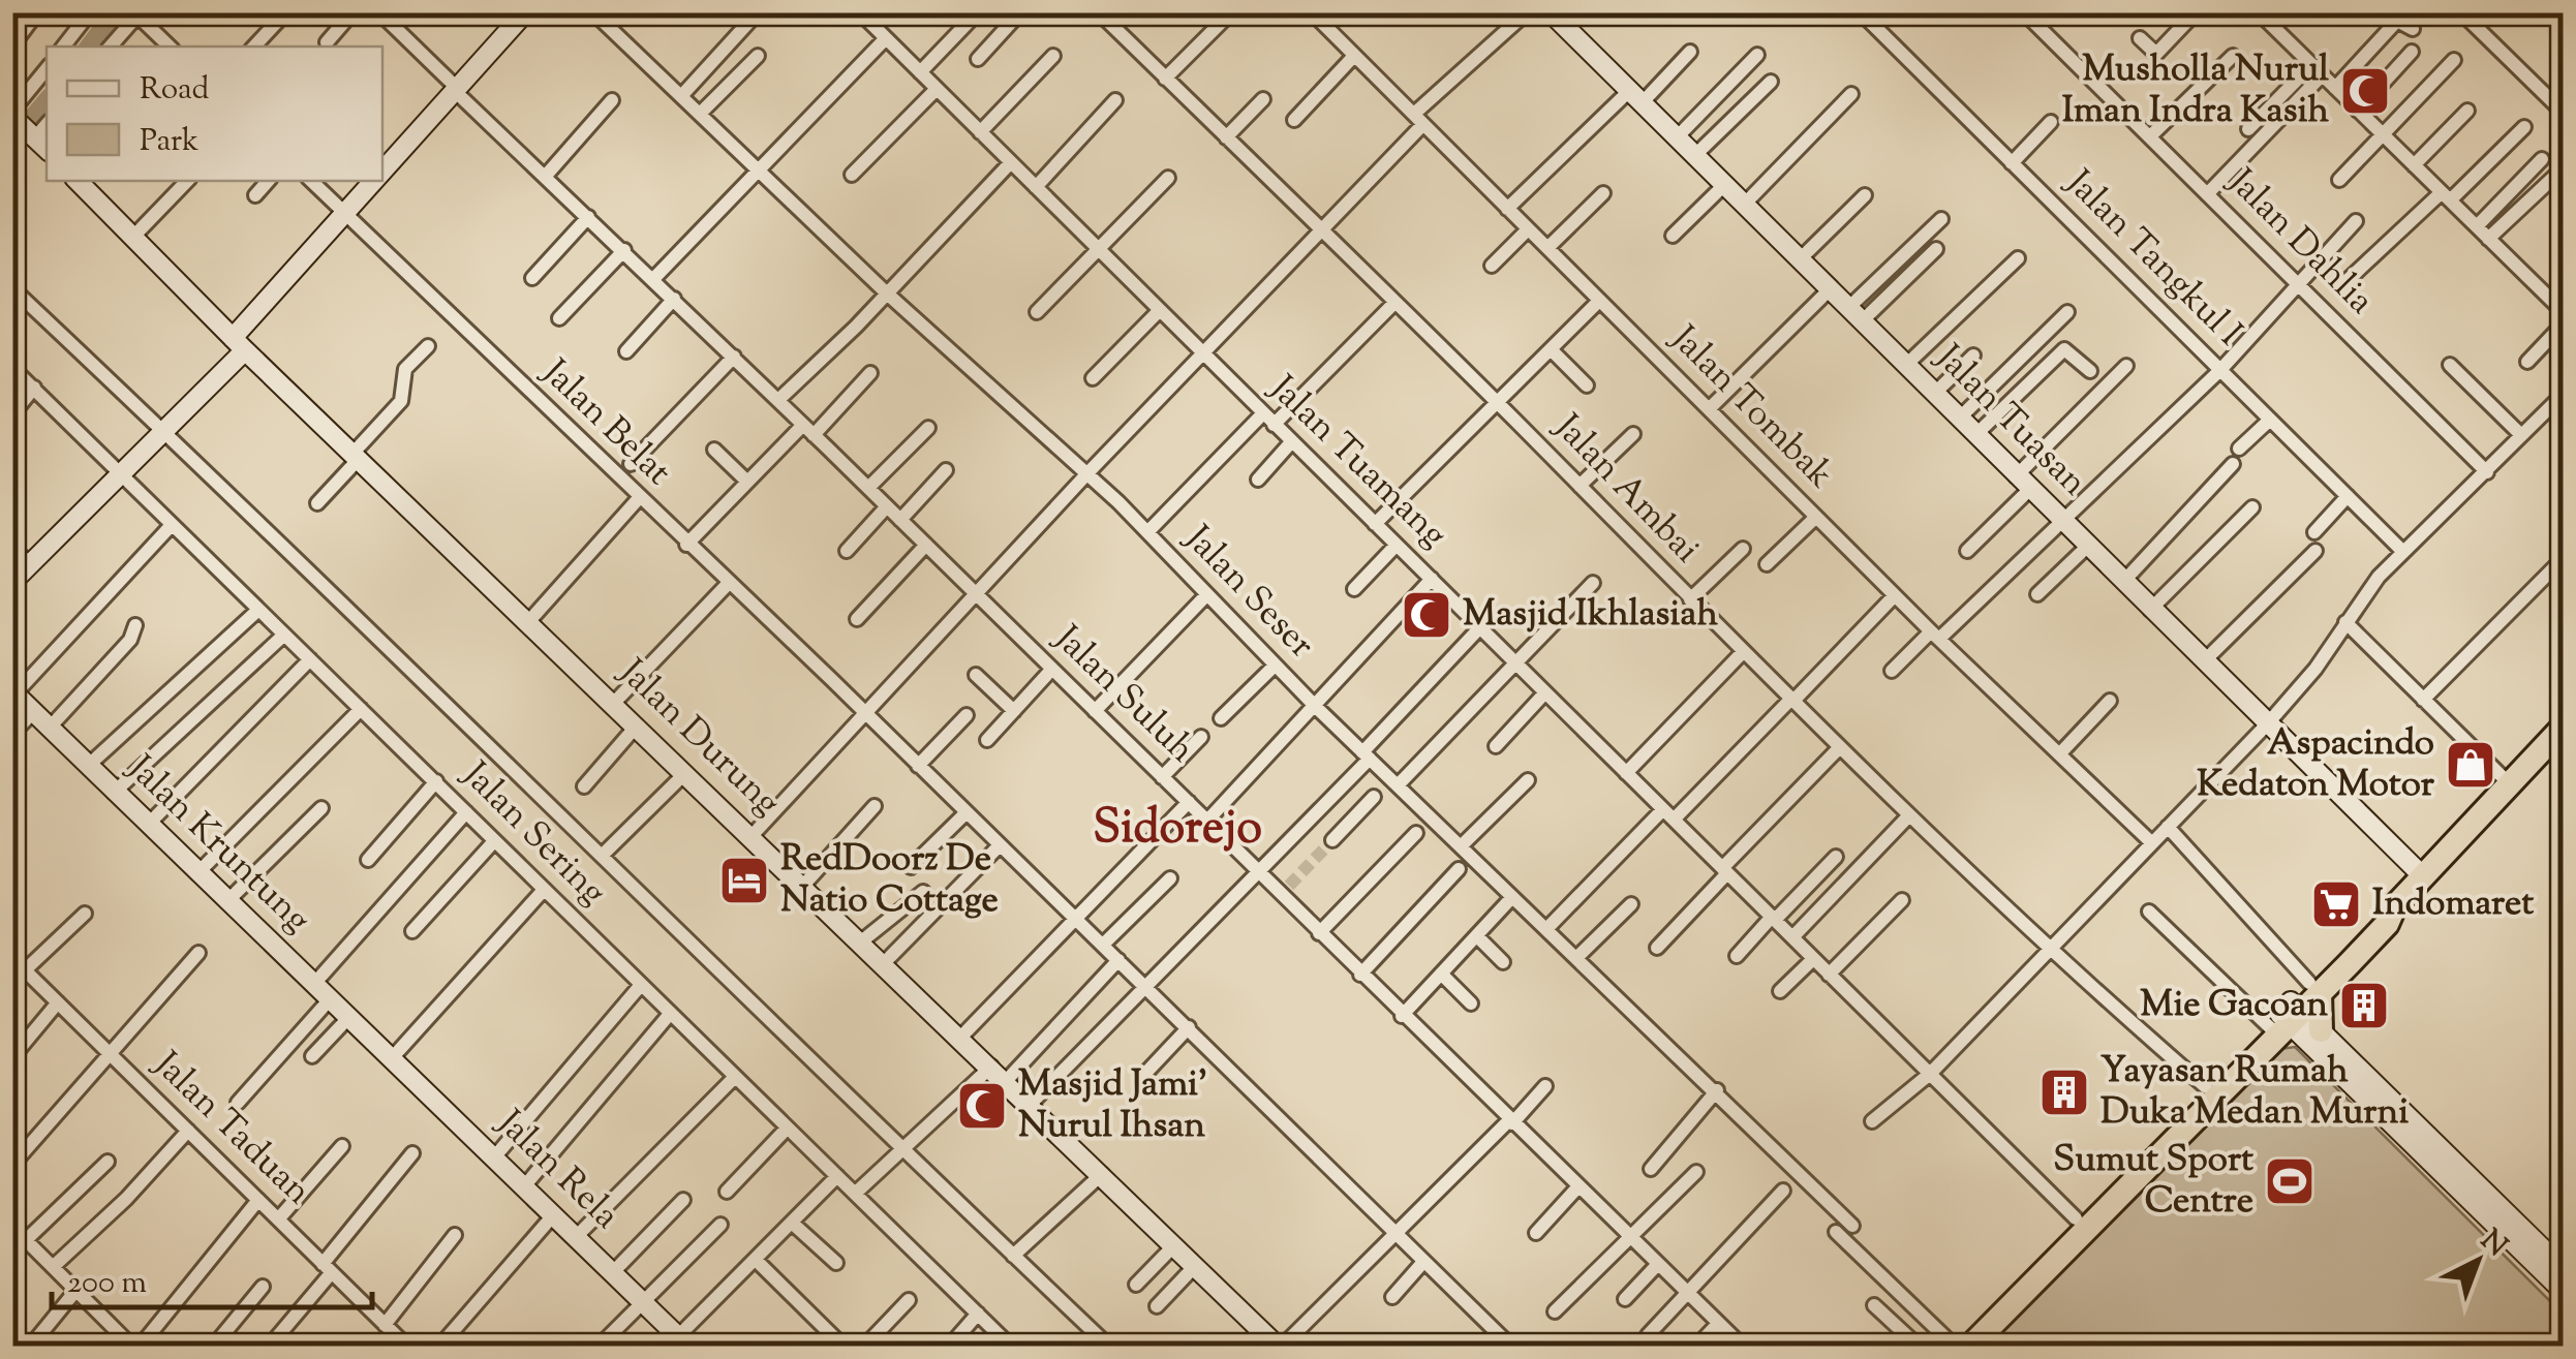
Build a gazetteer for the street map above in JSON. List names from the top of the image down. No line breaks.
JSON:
{"streets":{"street":["Jalan Dahlia","Jalan Tangkul I","Jalan Tombak","Jalan Tuasan","Jalan Belat","Jalan Tuamang","Jalan Ambai","Jalan Seser","Jalan Suluh","Jalan Durung","Jalan Sering","Jalan Kruntung","Jalan Taduan","Jalan Rela"]},"crossings":[["Jalan Kruntung","Jalan Rela"]],"districts":["Sidorejo"],"places":{"mosque":["Musholla Nurul Iman Indra Kasih","Masjid Ikhlasiah","Masjid Jami' Nurul Ihsan"],"shop":["Aspacindo Kedaton Motor"],"hotel":["RedDoorz De Natio Cottage"],"supermarket":["Indomaret"],"building":["Mie Gacoan","Yayasan Rumah Duka Medan Murni"],"sports":["Sumut Sport Centre"]},"legend":["Road","Park"],"scale_bar":"200 m","north":"top right"}
